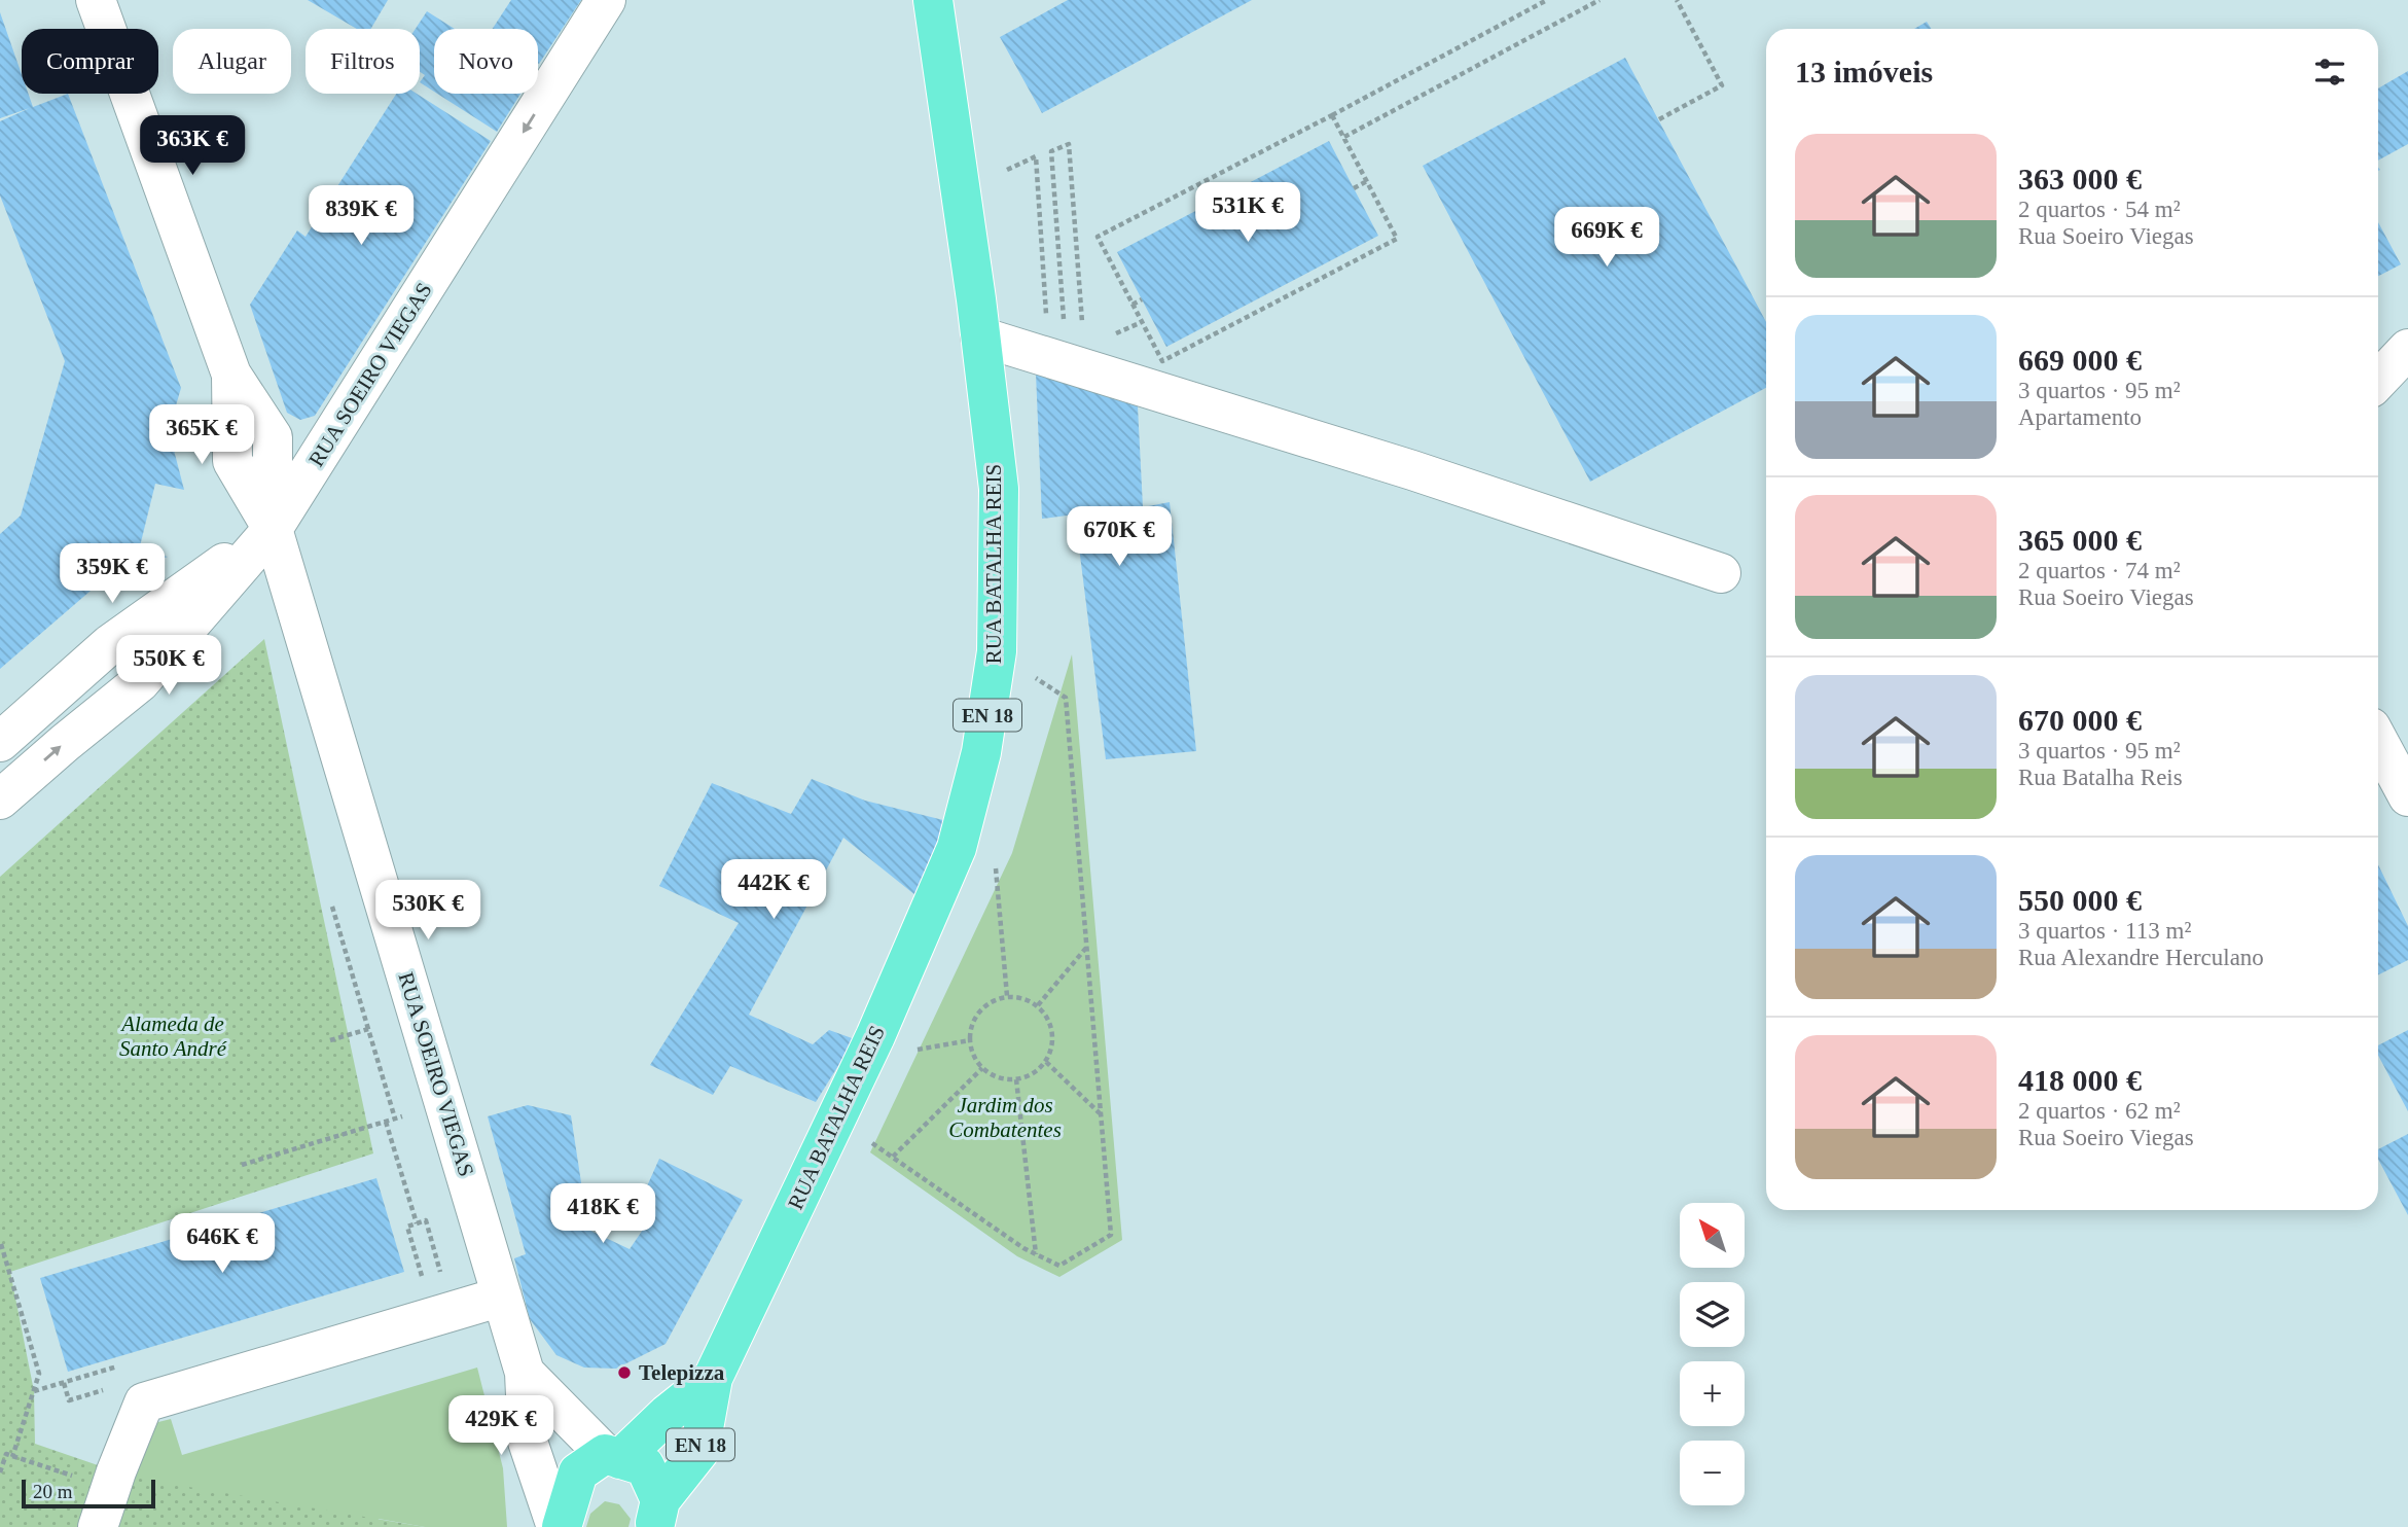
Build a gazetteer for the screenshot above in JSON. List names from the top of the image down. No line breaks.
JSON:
{"streets":{"main road":["RUA BATALHA REIS","EN 18"],"street":["RUA SOEIRO VIEGAS"]},"crossings":[["RUA SOEIRO VIEGAS","RUA BATALHA REIS"],["RUA SOEIRO VIEGAS","EN 18"],["RUA BATALHA REIS","EN 18"]],"parks":["Alameda de Santo André","Jardim dos Combatentes"],"places":["Telepizza"],"scale_bar":"20 m","north":"top left","page":{"chip":["Comprar","Alugar","Filtros","Novo"],"heading":"13 imóveis","price":["363K €","531K €","839K €","669K €","365K €","670K €","359K €","550K €","442K €","530K €","418K €","646K €","429K €"],"list":[{"name":"363 000 €","note":"2 quartos · 54 m² · Rua Soeiro Viegas"},{"name":"669 000 €","note":"3 quartos · 95 m² · Apartamento"},{"name":"365 000 €","note":"2 quartos · 74 m² · Rua Soeiro Viegas"},{"name":"670 000 €","note":"3 quartos · 95 m² · Rua Batalha Reis"},{"name":"550 000 €","note":"3 quartos · 113 m² · Rua Alexandre Herculano"},{"name":"418 000 €","note":"2 quartos · 62 m² · Rua Soeiro Viegas"}],"map_buttons":["+","−"],"scale":"20 m"}}
